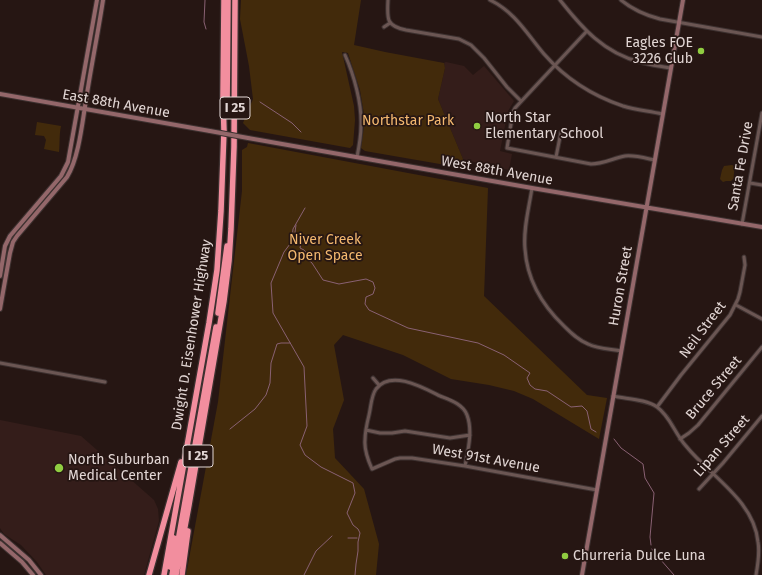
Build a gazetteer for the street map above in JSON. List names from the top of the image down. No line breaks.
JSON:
{"streets":{"highway":["I 25","Dwight D. Eisenhower Highway"],"main road":["East 88th Avenue","West 88th Avenue","Huron Street"],"street":["Santa Fe Drive","Neil Street","Bruce Street","Lipan Street","West 91st Avenue"]},"crossings":[["East 88th Avenue","West 88th Avenue"],["East 88th Avenue","Dwight D. Eisenhower Highway"],["Santa Fe Drive","West 88th Avenue"],["West 88th Avenue","Huron Street"],["West 88th Avenue","Dwight D. Eisenhower Highway"],["Huron Street","West 91st Avenue"]],"parks":["Northstar Park","Niver Creek Open Space"],"places":["Eagles FOE 3226 Club","North Star Elementary School","North Suburban Medical Center","Churreria Dulce Luna"]}
